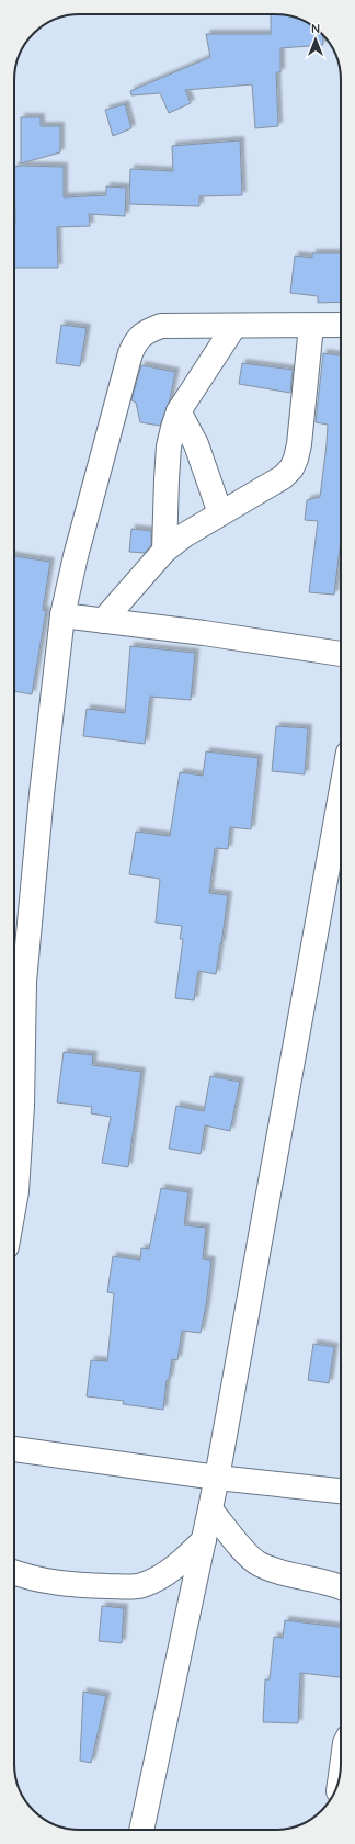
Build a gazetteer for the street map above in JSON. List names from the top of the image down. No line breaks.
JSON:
{"north":"top"}
